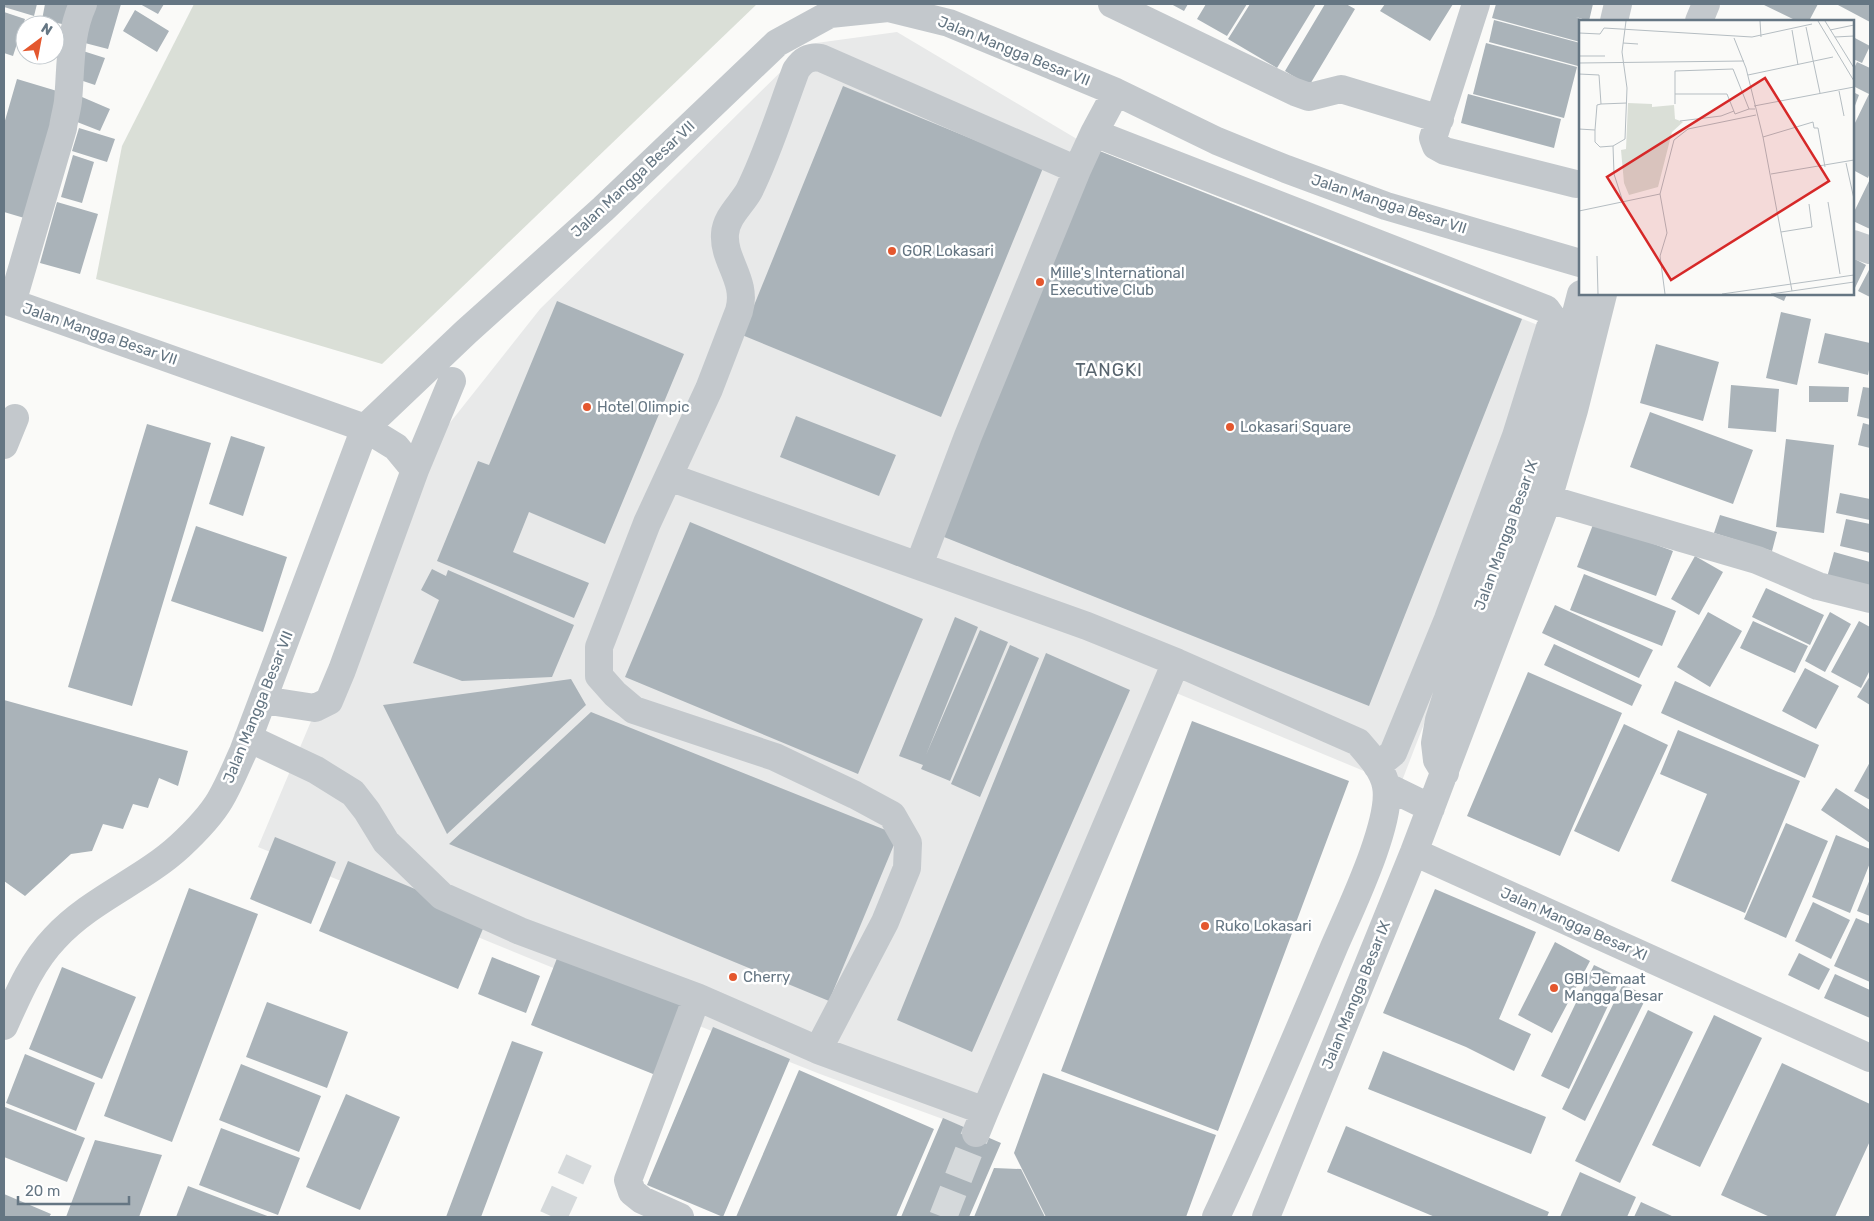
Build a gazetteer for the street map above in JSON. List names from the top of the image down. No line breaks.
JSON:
{"streets":{"street":["Jalan Mangga Besar VII","Jalan Mangga Besar IX","Jalan Mangga Besar XI"]},"crossings":[["Jalan Mangga Besar IX","Jalan Mangga Besar XI"]],"districts":["TANGKI"],"places":["GOR Lokasari","Mille's International Executive Club","Hotel Olimpic","Lokasari Square","Ruko Lokasari","Cherry","GBI Jemaat Mangga Besar"],"scale_bar":"20 m","north":"top right"}
